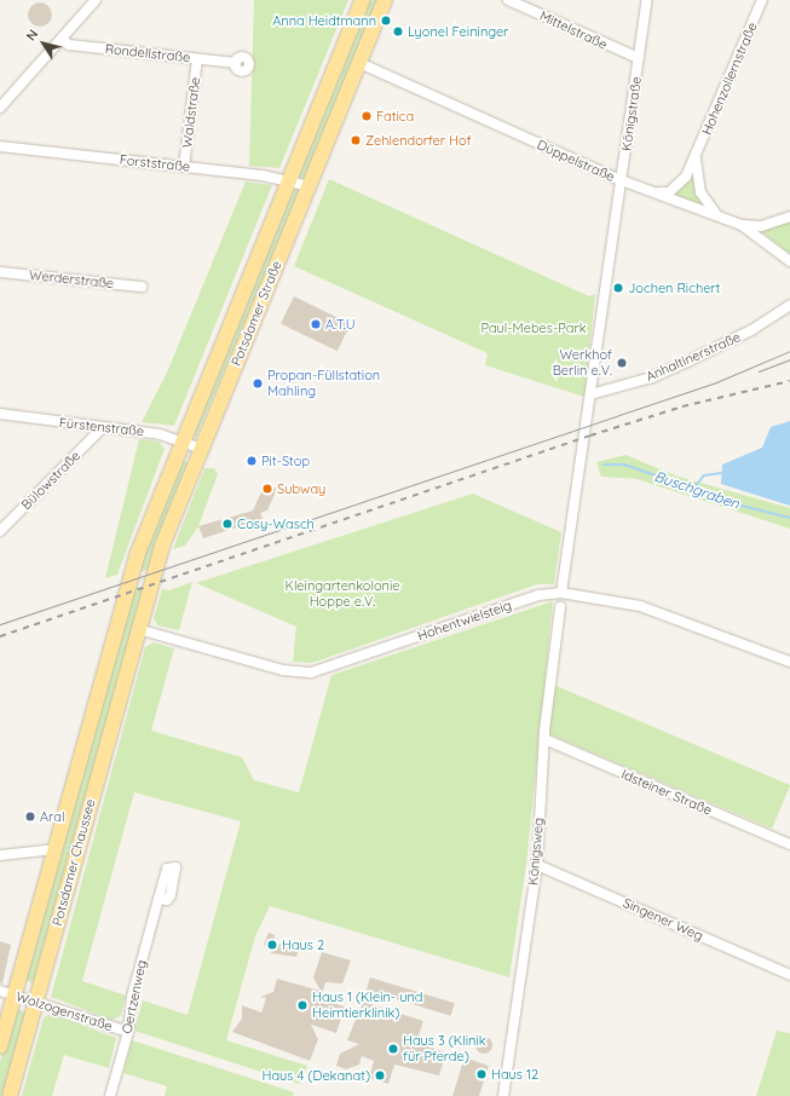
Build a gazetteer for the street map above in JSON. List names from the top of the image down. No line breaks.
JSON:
{"streets":{"main road":["Potsdamer Straße","Potsdamer Chaussee"],"street":["Mittelstraße","Rondellstraße","Hohenzollernstraße","Waldstraße","Königstraße","Düppelstraße","Forststraße","Werderstraße","Anhaltinerstraße","Fürstenstraße","Bülowstraße","Hohentwielsteig","Idsteiner Straße","Königsweg","Singener Weg","Oertzenweg","Wolzogenstraße"]},"crossings":[["Mittelstraße","Königstraße"],["Rondellstraße","Waldstraße"],["Hohenzollernstraße","Düppelstraße"],["Waldstraße","Forststraße"],["Königstraße","Düppelstraße"],["Königstraße","Anhaltinerstraße"],["Königstraße","Hohentwielsteig"],["Düppelstraße","Potsdamer Straße"],["Forststraße","Potsdamer Straße"],["Potsdamer Straße","Fürstenstraße"],["Potsdamer Straße","Hohentwielsteig"],["Potsdamer Straße","Potsdamer Chaussee"],["Fürstenstraße","Bülowstraße"],["Hohentwielsteig","Potsdamer Chaussee"],["Idsteiner Straße","Königsweg"],["Königsweg","Singener Weg"],["Potsdamer Chaussee","Wolzogenstraße"],["Oertzenweg","Wolzogenstraße"]],"water":["Buschgraben"],"parks":["Paul-Mebes-Park","Kleingartenkolonie Hoppe e.V."],"places":["Anna Heidtmann","Lyonel Feininger","Fatica","Zehlendorfer Hof","Jochen Richert","A.T.U","Werkhof Berlin e.V.","Propan-Füllstation Mahling","Pit-Stop","Subway","Cosy-Wasch","Aral","Haus 2","Haus 1 (Klein- und Heimtierklinik)","Haus 3 (Klinik für Pferde)","Haus 12","Haus 4 (Dekanat)"],"north":"top left"}
